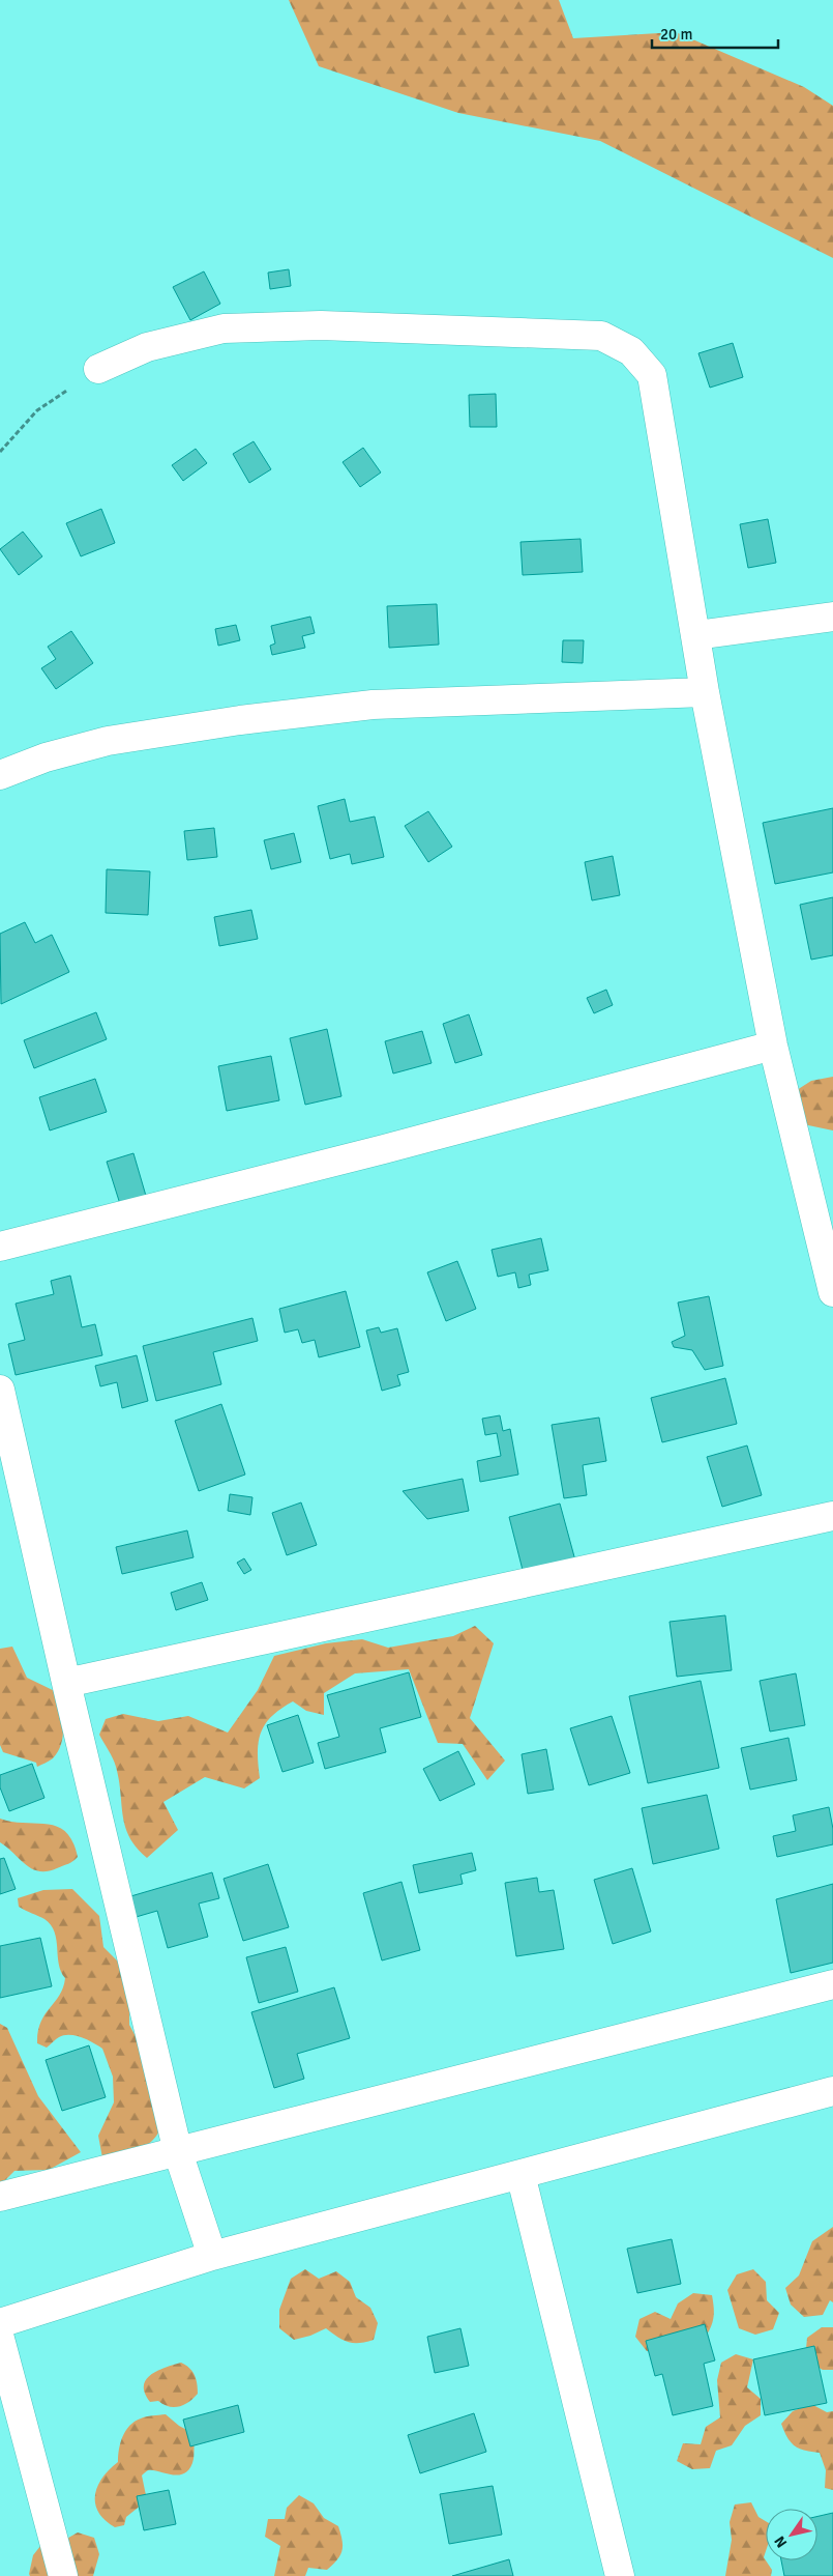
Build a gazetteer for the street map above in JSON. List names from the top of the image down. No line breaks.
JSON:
{"scale_bar":"20 m","north":"bottom left"}
